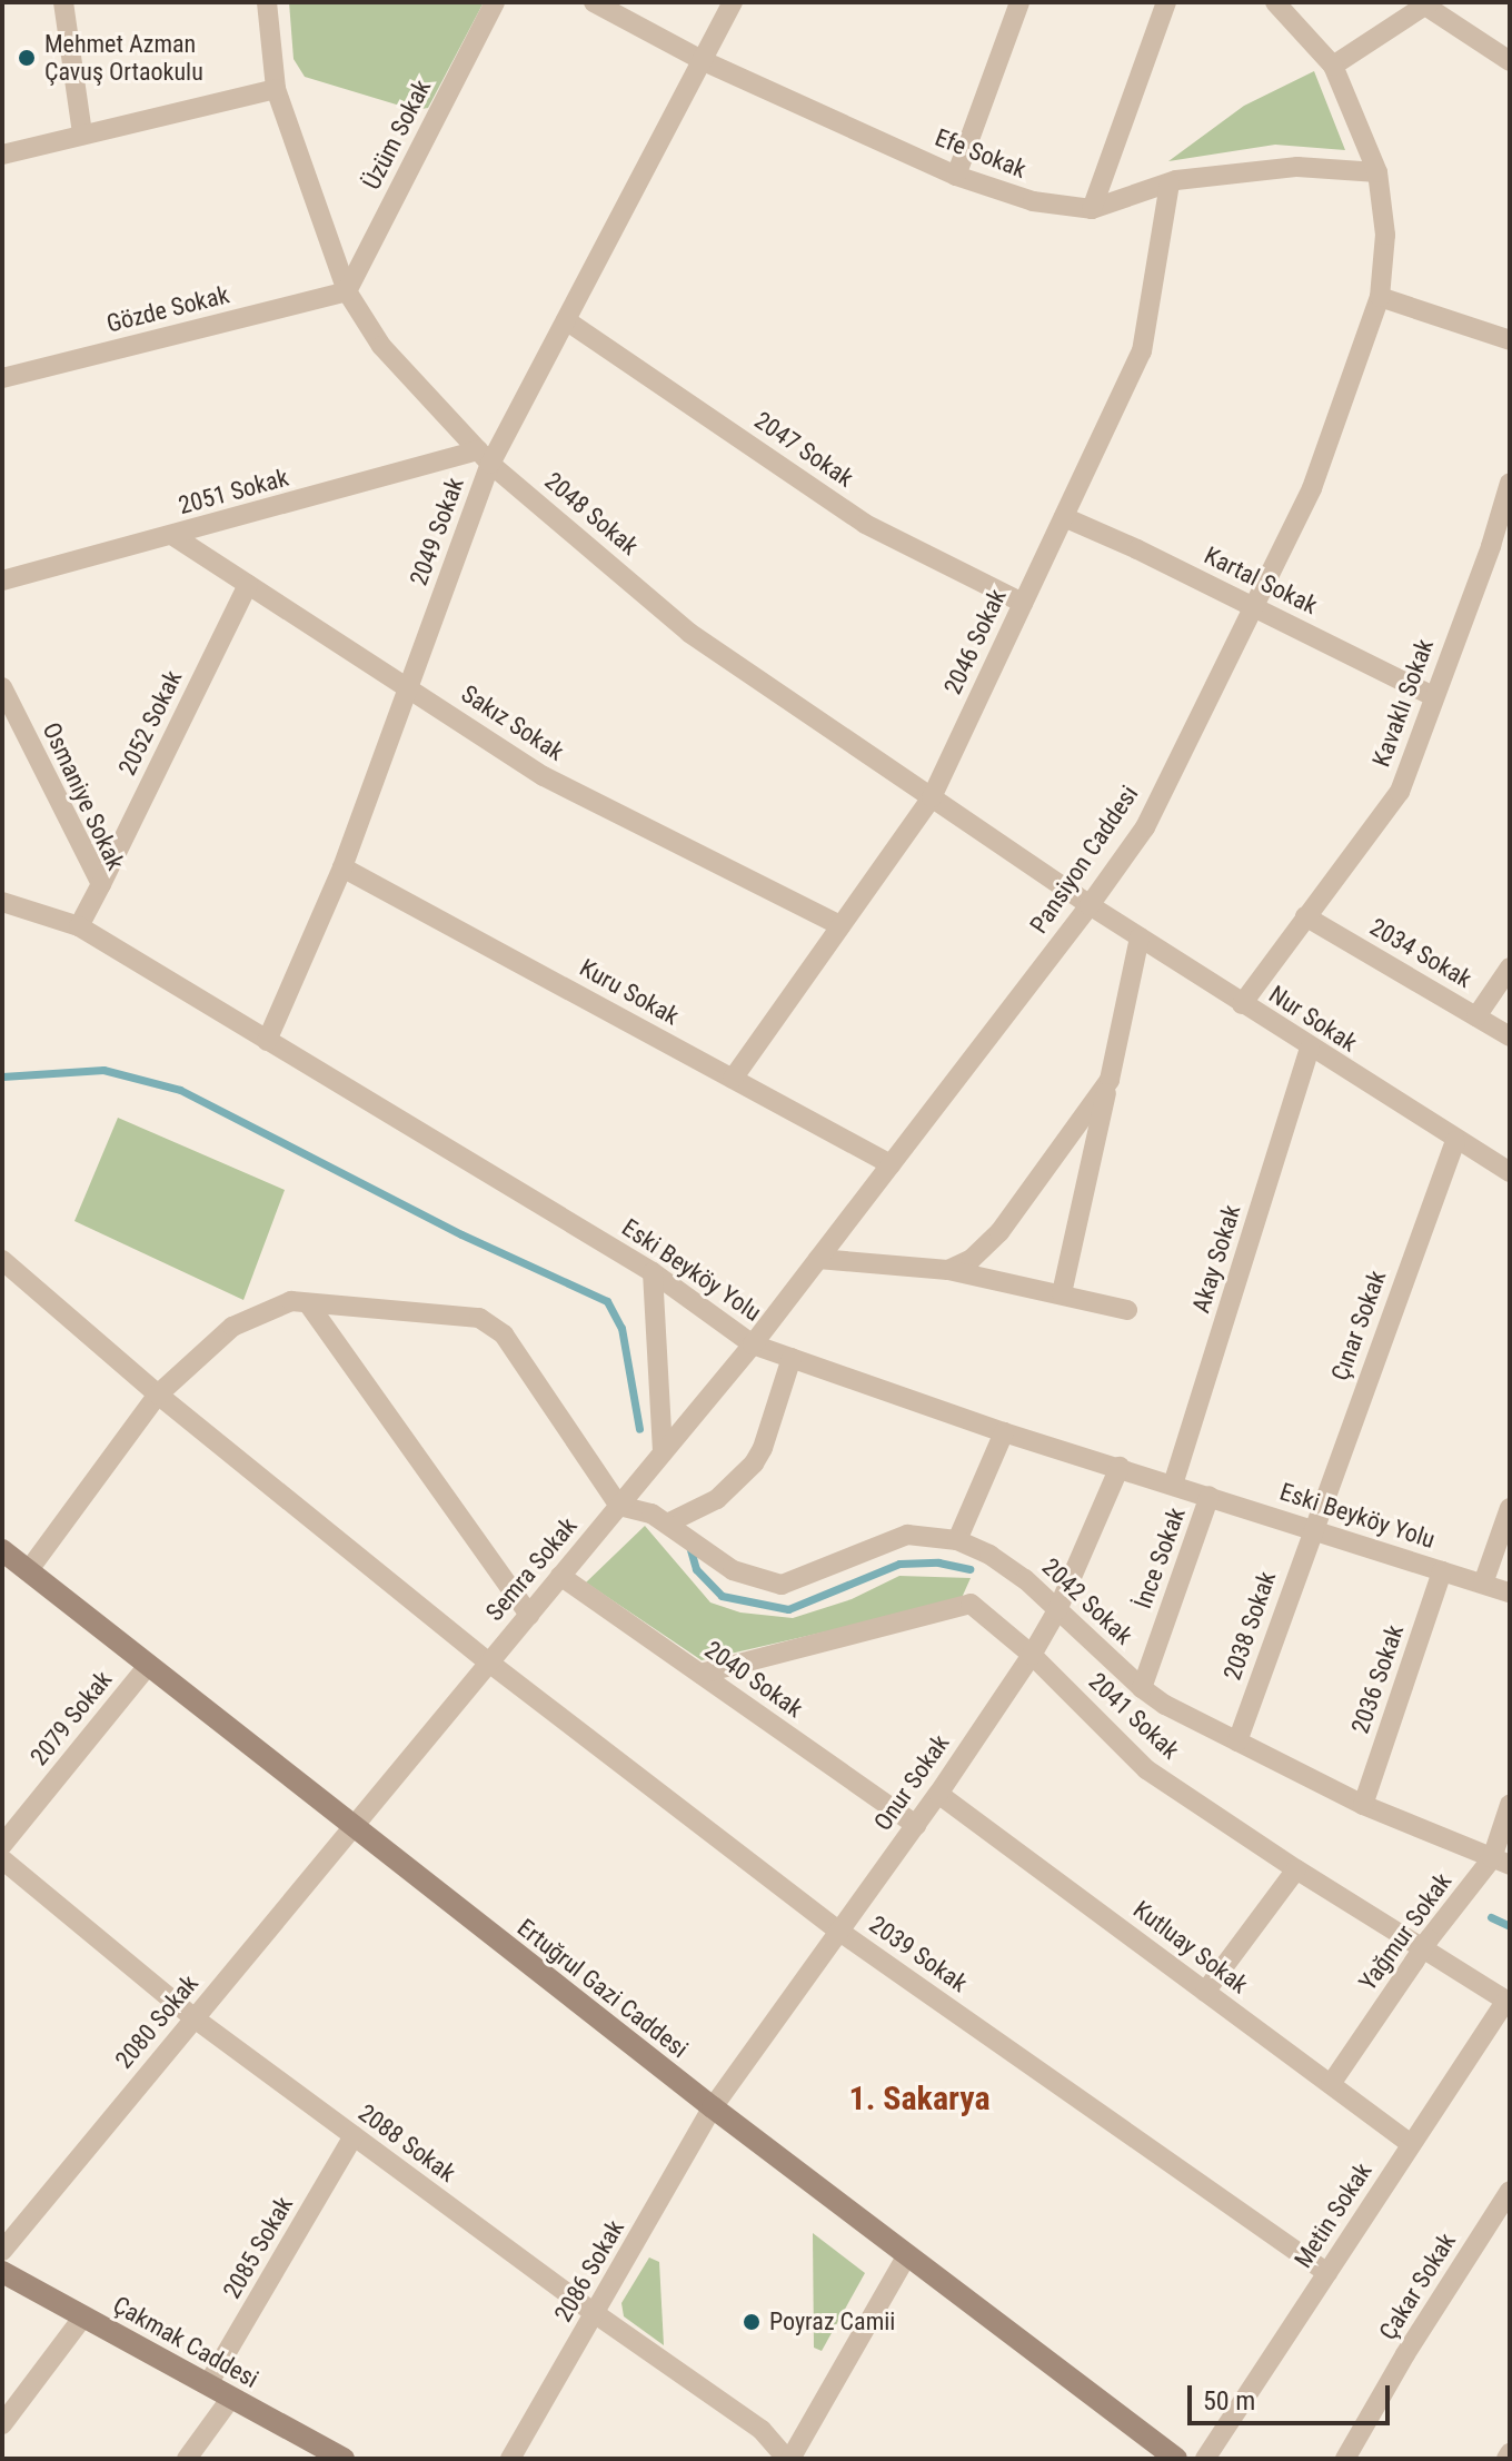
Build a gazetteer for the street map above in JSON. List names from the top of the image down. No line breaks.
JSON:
{"streets":{"main road":["Ertuğrul Gazi Caddesi","Çakmak Caddesi"],"street":["Üzüm Sokak","Efe Sokak","Gözde Sokak","2047 Sokak","2051 Sokak","2048 Sokak","2049 Sokak","Kartal Sokak","2046 Sokak","Kavaklı Sokak","2052 Sokak","Sakız Sokak","Osmaniye Sokak","Pansiyon Caddesi","2034 Sokak","Kuru Sokak","Nur Sokak","Akay Sokak","Eski Beyköy Yolu","Çınar Sokak","İnce Sokak","Semra Sokak","2042 Sokak","2038 Sokak","2040 Sokak","2036 Sokak","2041 Sokak","2079 Sokak","Onur Sokak","Yağmur Sokak","Kutluay Sokak","2039 Sokak","2080 Sokak","2088 Sokak","Metin Sokak","2085 Sokak","2086 Sokak","Çakar Sokak"]},"crossings":[["Üzüm Sokak","Gözde Sokak"],["Üzüm Sokak","2048 Sokak"],["Efe Sokak","2049 Sokak"],["Efe Sokak","2046 Sokak"],["Efe Sokak","Pansiyon Caddesi"],["Gözde Sokak","2048 Sokak"],["2047 Sokak","2049 Sokak"],["2047 Sokak","2046 Sokak"],["2051 Sokak","2048 Sokak"],["2051 Sokak","2049 Sokak"],["2051 Sokak","Sakız Sokak"],["2048 Sokak","2049 Sokak"],["2048 Sokak","2046 Sokak"],["2048 Sokak","Pansiyon Caddesi"],["2048 Sokak","Nur Sokak"],["2049 Sokak","Sakız Sokak"],["2049 Sokak","Kuru Sokak"],["2049 Sokak","Eski Beyköy Yolu"],["Kartal Sokak","2046 Sokak"],["Kartal Sokak","Kavaklı Sokak"],["Kartal Sokak","Pansiyon Caddesi"],["2046 Sokak","Sakız Sokak"],["2046 Sokak","Kuru Sokak"],["Kavaklı Sokak","2034 Sokak"],["Kavaklı Sokak","Nur Sokak"],["2052 Sokak","Sakız Sokak"],["2052 Sokak","Osmaniye Sokak"],["Osmaniye Sokak","Eski Beyköy Yolu"],["Pansiyon Caddesi","Kuru Sokak"],["Pansiyon Caddesi","Nur Sokak"],["Pansiyon Caddesi","Eski Beyköy Yolu"],["Pansiyon Caddesi","Semra Sokak"],["Nur Sokak","Akay Sokak"],["Nur Sokak","Çınar Sokak"],["Akay Sokak","Eski Beyköy Yolu"],["Eski Beyköy Yolu","Çınar Sokak"],["Eski Beyköy Yolu","İnce Sokak"],["Eski Beyköy Yolu","Semra Sokak"],["Eski Beyköy Yolu","2038 Sokak"],["Eski Beyköy Yolu","2036 Sokak"],["Eski Beyköy Yolu","Onur Sokak"],["Çınar Sokak","2038 Sokak"],["İnce Sokak","2042 Sokak"],["Semra Sokak","2042 Sokak"],["Semra Sokak","2040 Sokak"],["Semra Sokak","2039 Sokak"],["Semra Sokak","Ertuğrul Gazi Caddesi"],["Semra Sokak","2080 Sokak"],["2042 Sokak","2038 Sokak"],["2042 Sokak","2036 Sokak"],["2042 Sokak","Onur Sokak"],["2042 Sokak","Yağmur Sokak"],["2040 Sokak","2041 Sokak"],["2040 Sokak","Onur Sokak"],["2041 Sokak","Onur Sokak"],["2041 Sokak","Metin Sokak"],["2079 Sokak","Ertuğrul Gazi Caddesi"],["Onur Sokak","Kutluay Sokak"],["Onur Sokak","2039 Sokak"],["Onur Sokak","Ertuğrul Gazi Caddesi"],["Onur Sokak","2086 Sokak"],["Yağmur Sokak","Kutluay Sokak"],["Kutluay Sokak","Metin Sokak"],["2039 Sokak","Metin Sokak"],["Ertuğrul Gazi Caddesi","2080 Sokak"],["Ertuğrul Gazi Caddesi","2086 Sokak"],["2080 Sokak","2088 Sokak"],["2088 Sokak","2085 Sokak"],["2088 Sokak","2086 Sokak"],["2085 Sokak","Çakmak Caddesi"]],"districts":["1. Sakarya"],"places":["Mehmet Azman Çavuş Ortaokulu","Poyraz Camii"],"scale_bar":"50 m"}
